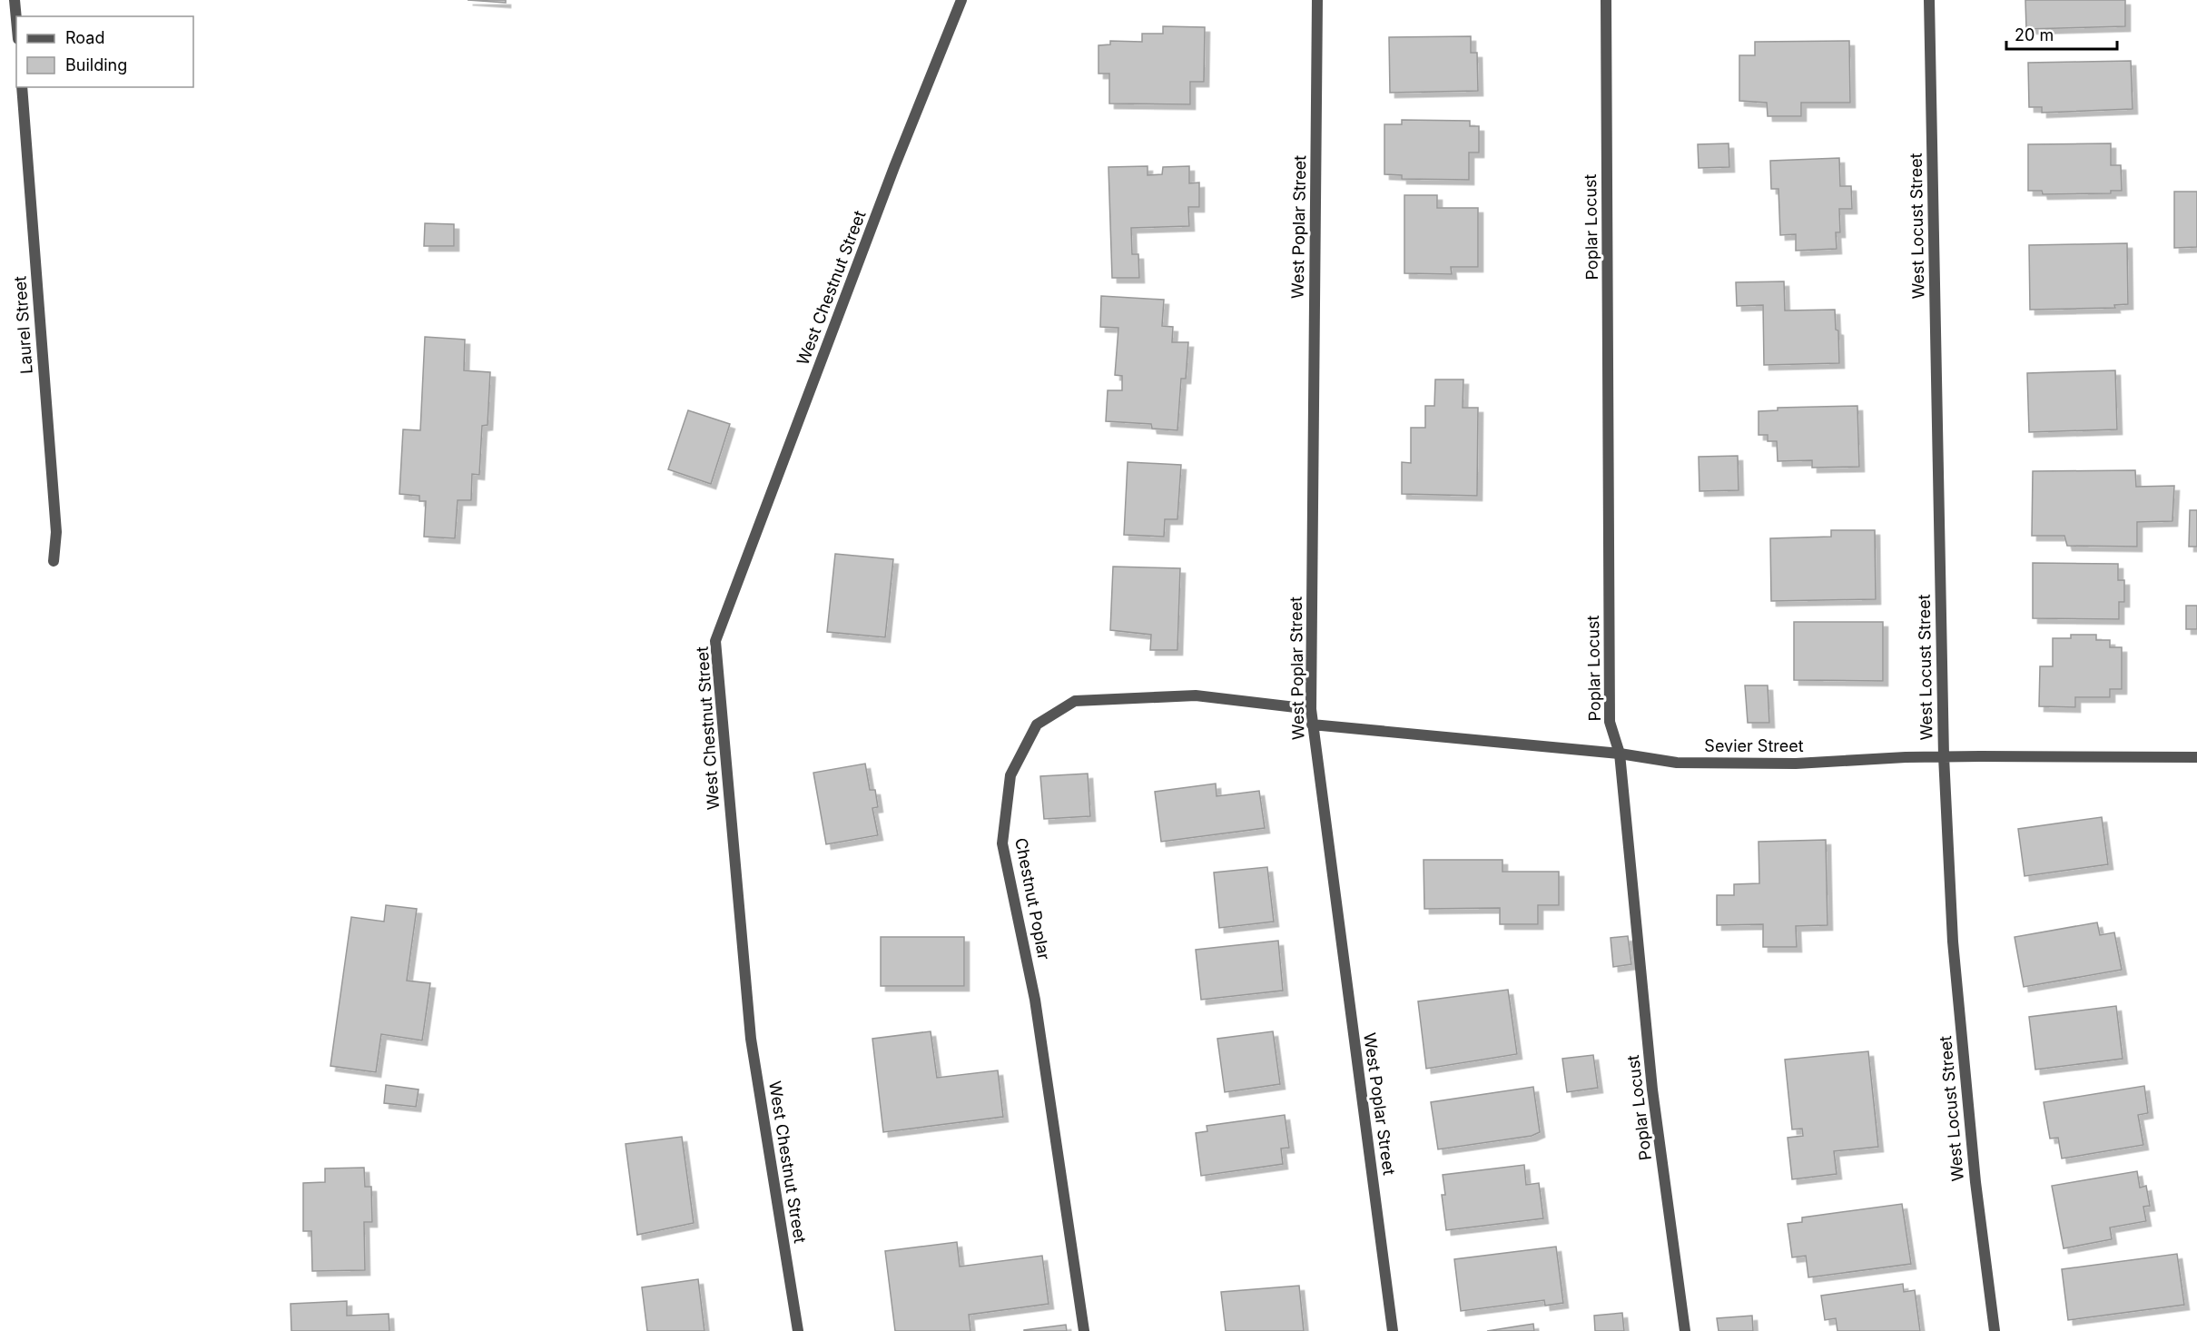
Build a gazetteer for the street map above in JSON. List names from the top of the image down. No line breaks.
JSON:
{"streets":{"street":["West Locust Street","West Poplar Street","Poplar Locust","West Chestnut Street","Laurel Street","Sevier Street","Chestnut Poplar"]},"crossings":[["West Locust Street","Sevier Street"],["West Poplar Street","Sevier Street"],["West Poplar Street","Chestnut Poplar"],["Poplar Locust","Sevier Street"]],"legend":["Road","Building"],"scale_bar":"20 m"}
